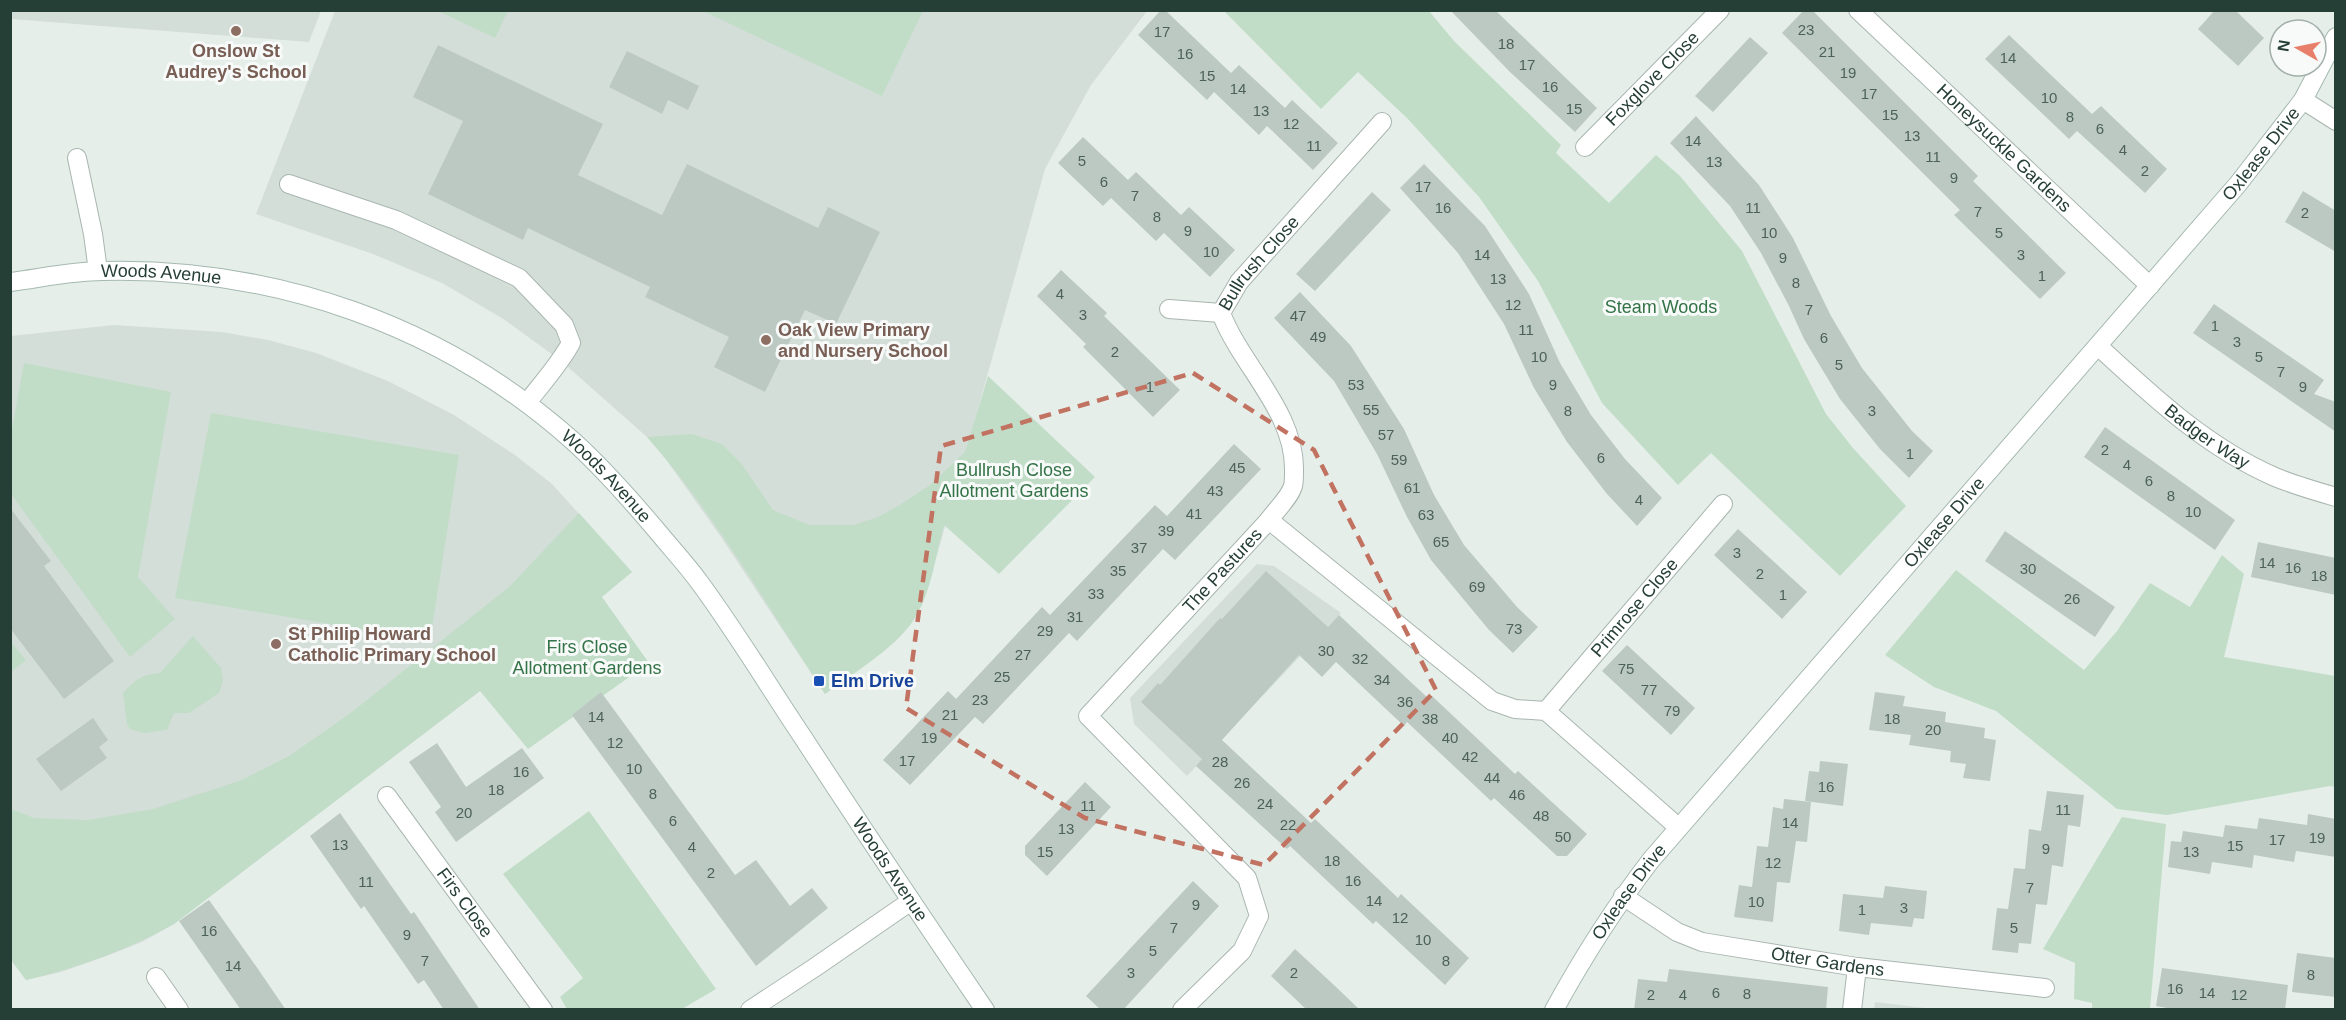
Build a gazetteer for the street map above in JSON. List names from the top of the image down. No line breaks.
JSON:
{"streets":{"street":["Foxglove Close","Honeysuckle Gardens","Oxlease Drive","Bullrush Close","Woods Avenue","Badger Way","The Pastures","Primrose Close","Firs Close","Otter Gardens"]},"crossings":[["Honeysuckle Gardens","Oxlease Drive"],["Oxlease Drive","Badger Way"],["Oxlease Drive","Otter Gardens"],["Bullrush Close","The Pastures"],["The Pastures","Primrose Close"]],"parks":["Steam Woods","Bullrush Close Allotment Gardens","Firs Close Allotment Gardens"],"places":{"other":["Onslow St Audrey's School","Oak View Primary and Nursery School","St Philip Howard Catholic Primary School"],"transit":["Elm Drive"]},"house_numbers":["23","17","18","21","16","14","17","19","15","16","14","17","10","15","13","15","8","12","6","13","14","11","4","11","5","13","2","9","6","17","7","16","11","7","2","8","9","10","5","10","14","3","9","1","13","8","4","12","7","3","47","1","11","49","6","3","2","10","5","5","7","53","9","1","9","55","8","3","57","2","1","6","59","4","45","6","61","43","8","4","10","41","63","39","65","37","3","14","16","30","35","2","18","69","33","1","26","31","73","29","30","27","32","75","25","34","77","23","36","79","21","14","38","18","20","19","40","12","42","17","28","10","16","44","26","16","18","8","46","24","11","11","20","48","6","14","22","13","50","19","17","13","15","4","9","15","13","18","12","2","16","11","7","14","10","9","3","1","12","7","5","16","9","10","5","7","8","14","3","2","8","16","6","14","8","2","4","12"],"north":"left"}
